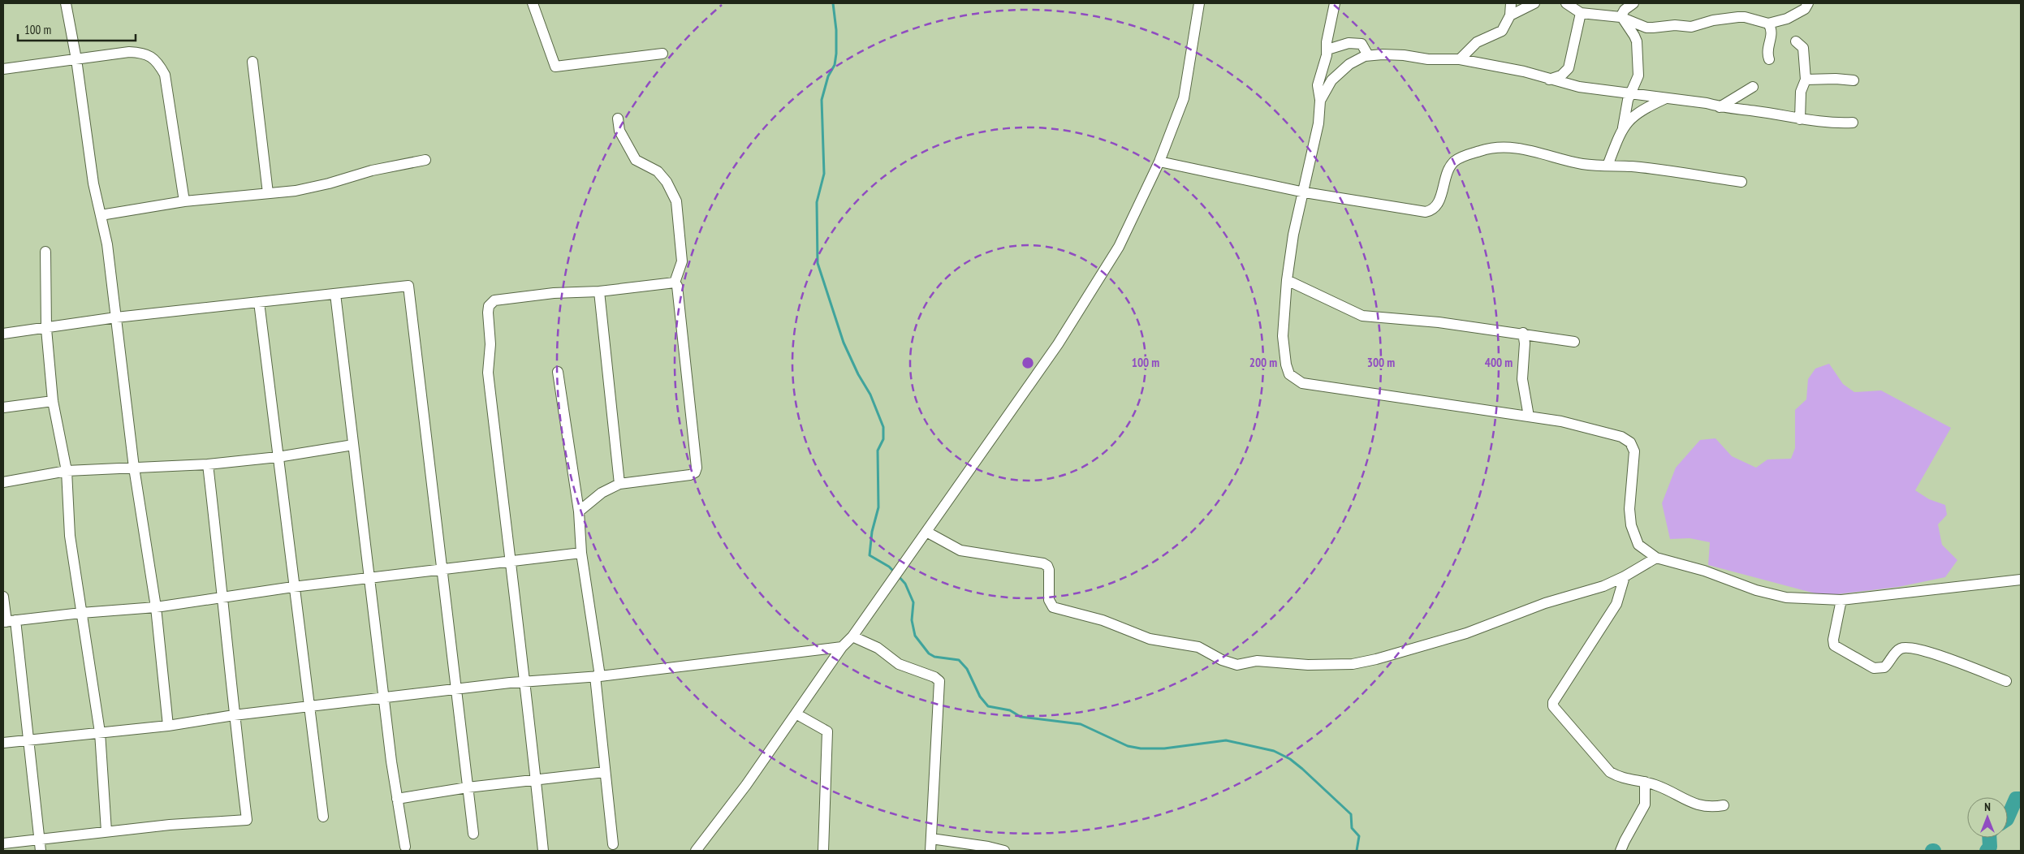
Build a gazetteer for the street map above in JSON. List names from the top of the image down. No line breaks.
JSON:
{"scale_bar":"100 m","north":"top","rings":["100 m","200 m","300 m","400 m"]}
